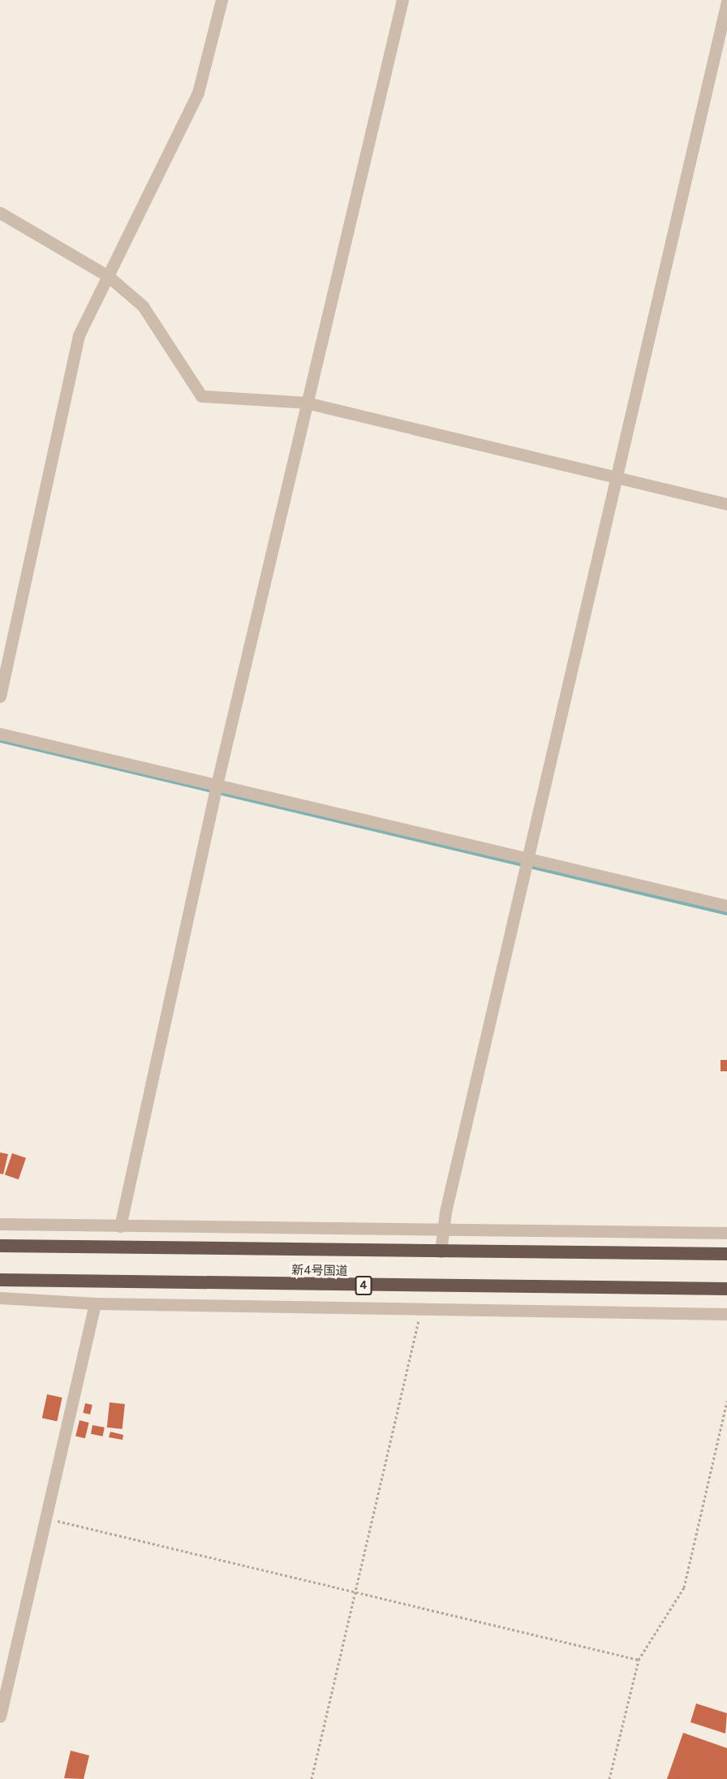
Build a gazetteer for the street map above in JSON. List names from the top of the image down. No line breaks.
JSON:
{"streets":{"highway":["新4号国道","4"]}}
